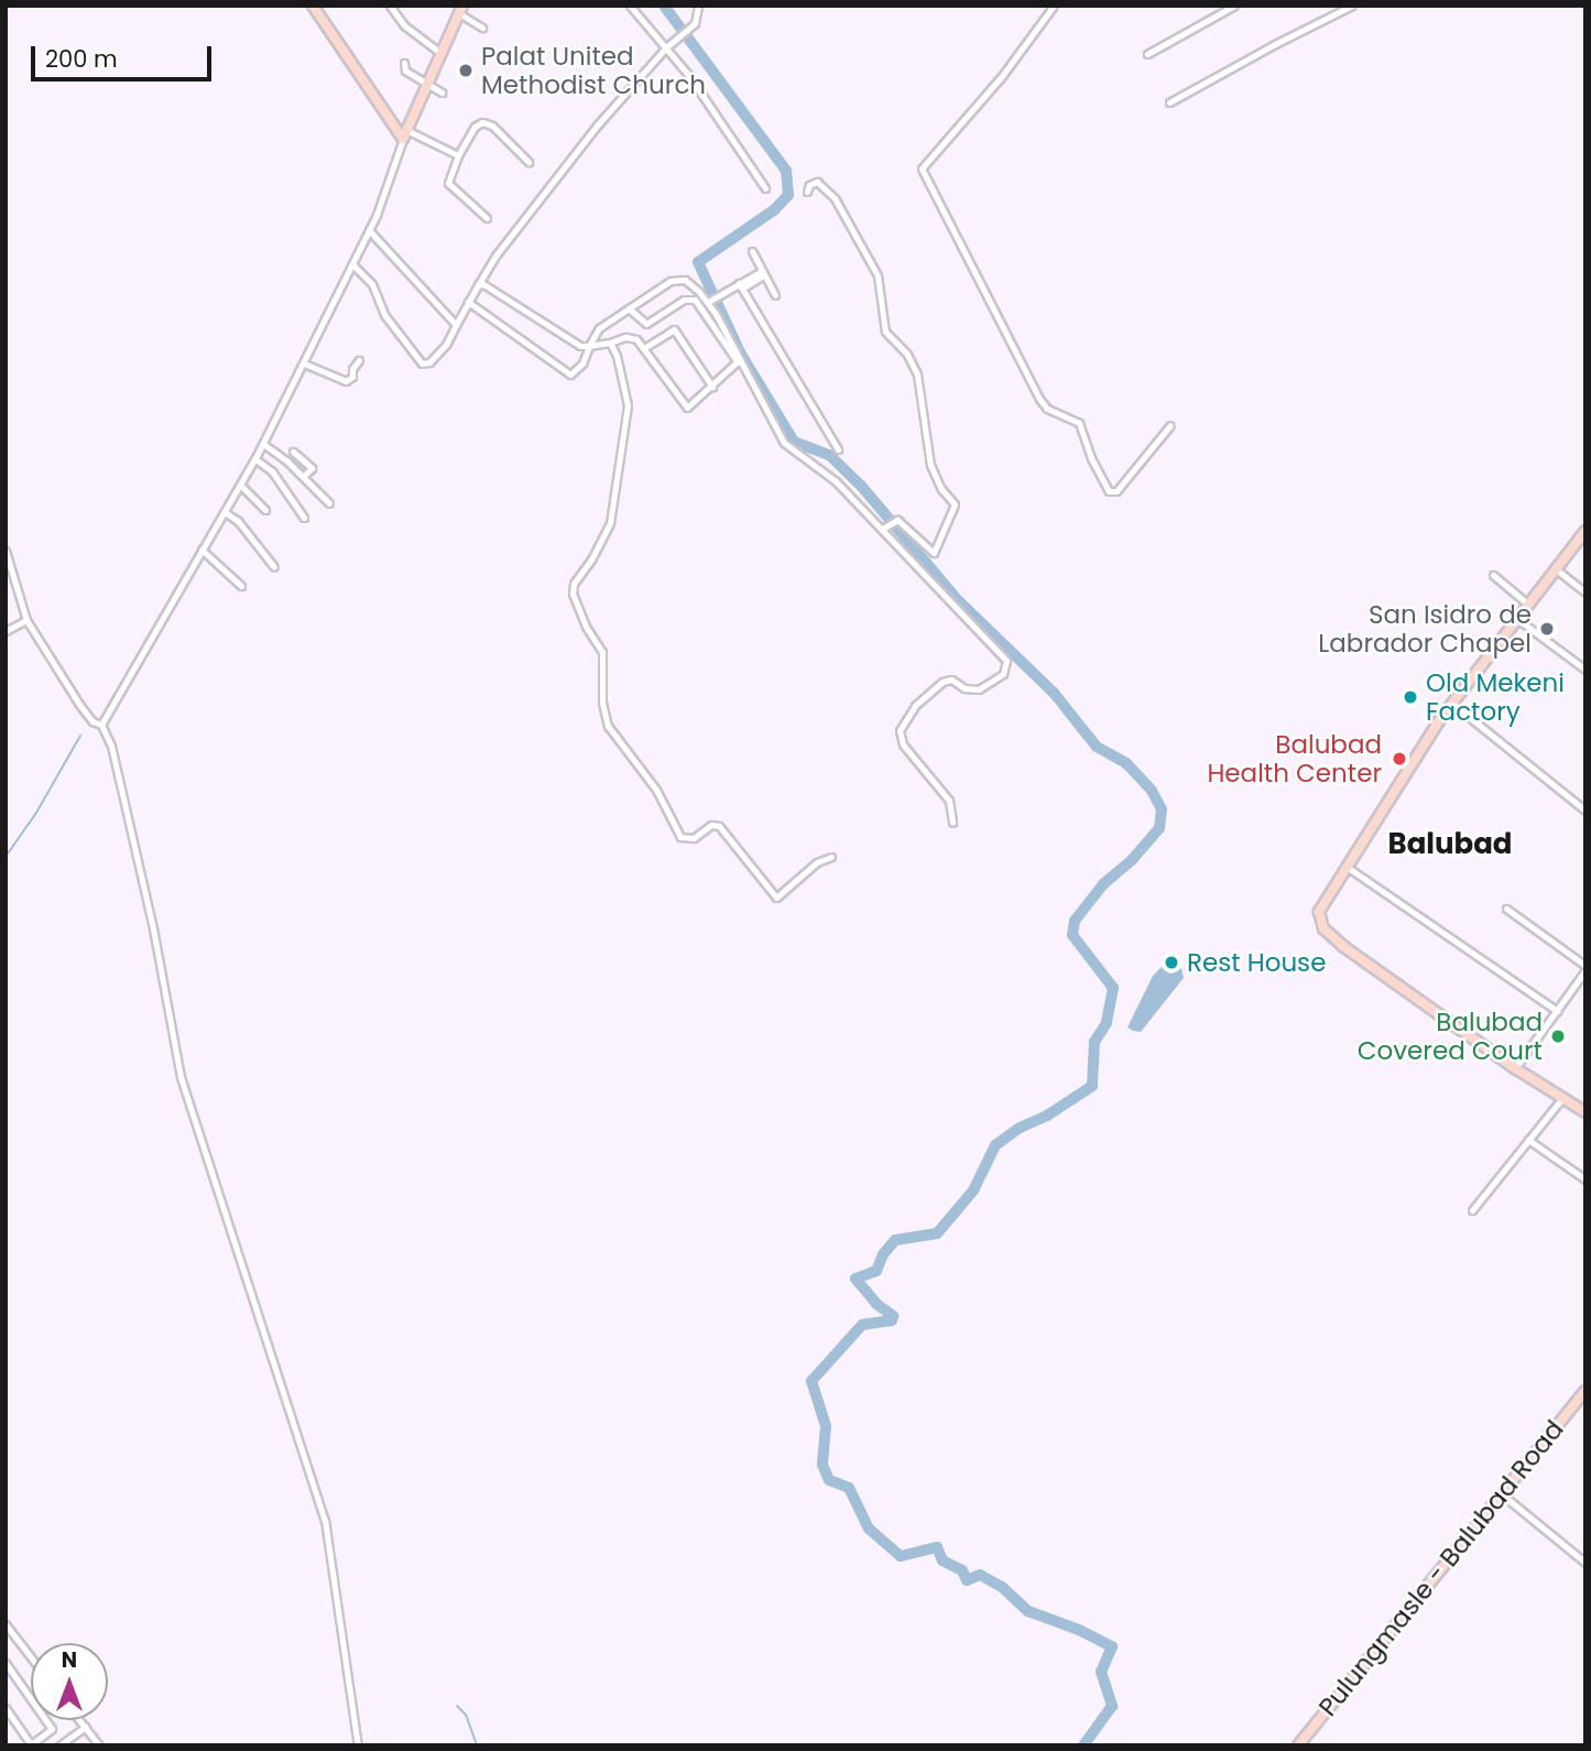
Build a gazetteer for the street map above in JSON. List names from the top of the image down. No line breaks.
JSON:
{"streets":{"street":["Pulungmasle - Balubad Road"]},"districts":["Balubad"],"places":["Palat United Methodist Church","San Isidro de Labrador Chapel","Old Mekeni Factory","Balubad Health Center","Rest House","Balubad Covered Court"],"scale_bar":"200 m","north":"top"}
